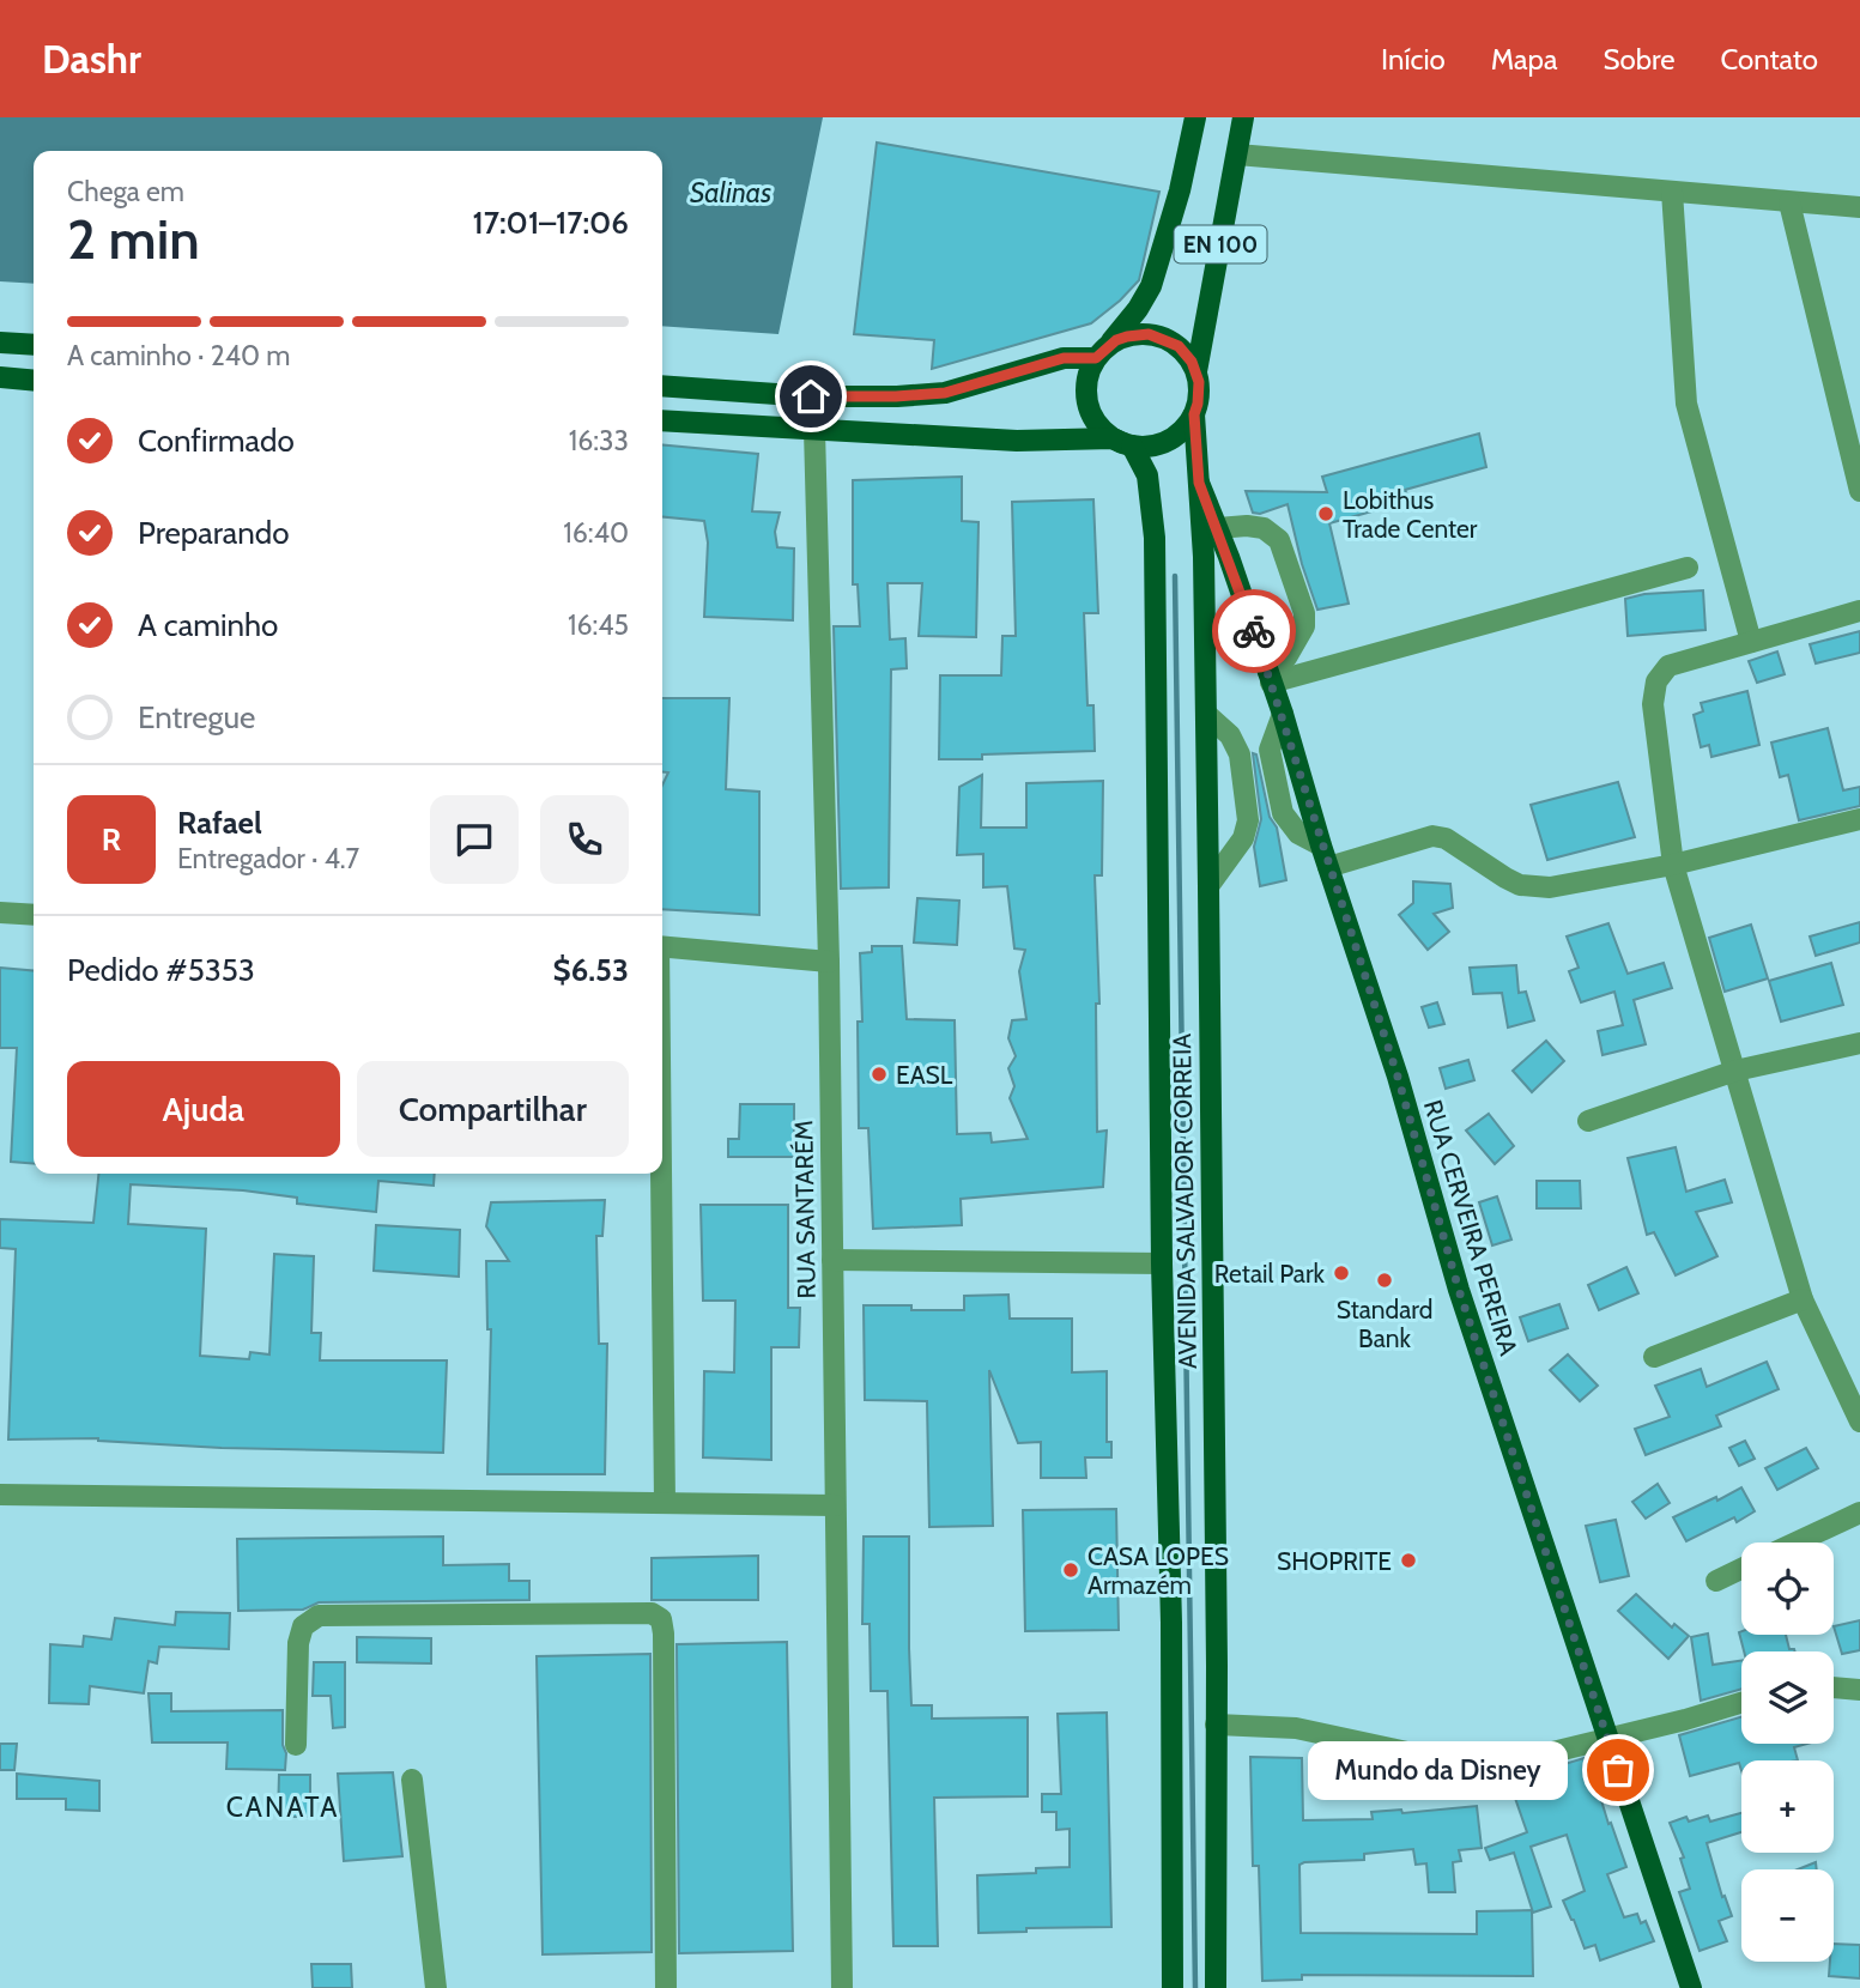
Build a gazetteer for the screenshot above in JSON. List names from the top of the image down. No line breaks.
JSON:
{"streets":{"main road":["EN 100","AVENIDA SALVADOR CORREIA","RUA CERVEIRA PEREIRA"],"street":["RUA SANTARÉM"]},"crossings":[["EN 100","AVENIDA SALVADOR CORREIA"],["AVENIDA SALVADOR CORREIA","RUA CERVEIRA PEREIRA"]],"districts":["CANATA"],"water":["Salinas"],"places":["Lobithus Trade Center","EASL","Retail Park","Standard Bank","SHOPRITE","CASA LOPES Armazém","Mundo da Disney"],"page":{"header":"Dashr","nav":["Início","Mapa","Sobre","Contato"],"heading":["2 min","Chega em","17:01–17:06"],"panel":["Rafael","Entregador · 4.7","Pedido #5353","$6.53"],"bar":"A caminho · 240 m","list":[["Confirmado","16:33"],["Preparando","16:40"],["A caminho","16:45"],"Entregue"],"round":"R","buttons":["Ajuda","Compartilhar"],"map_buttons":["+","−"],"bubble":"Mundo da Disney"}}
